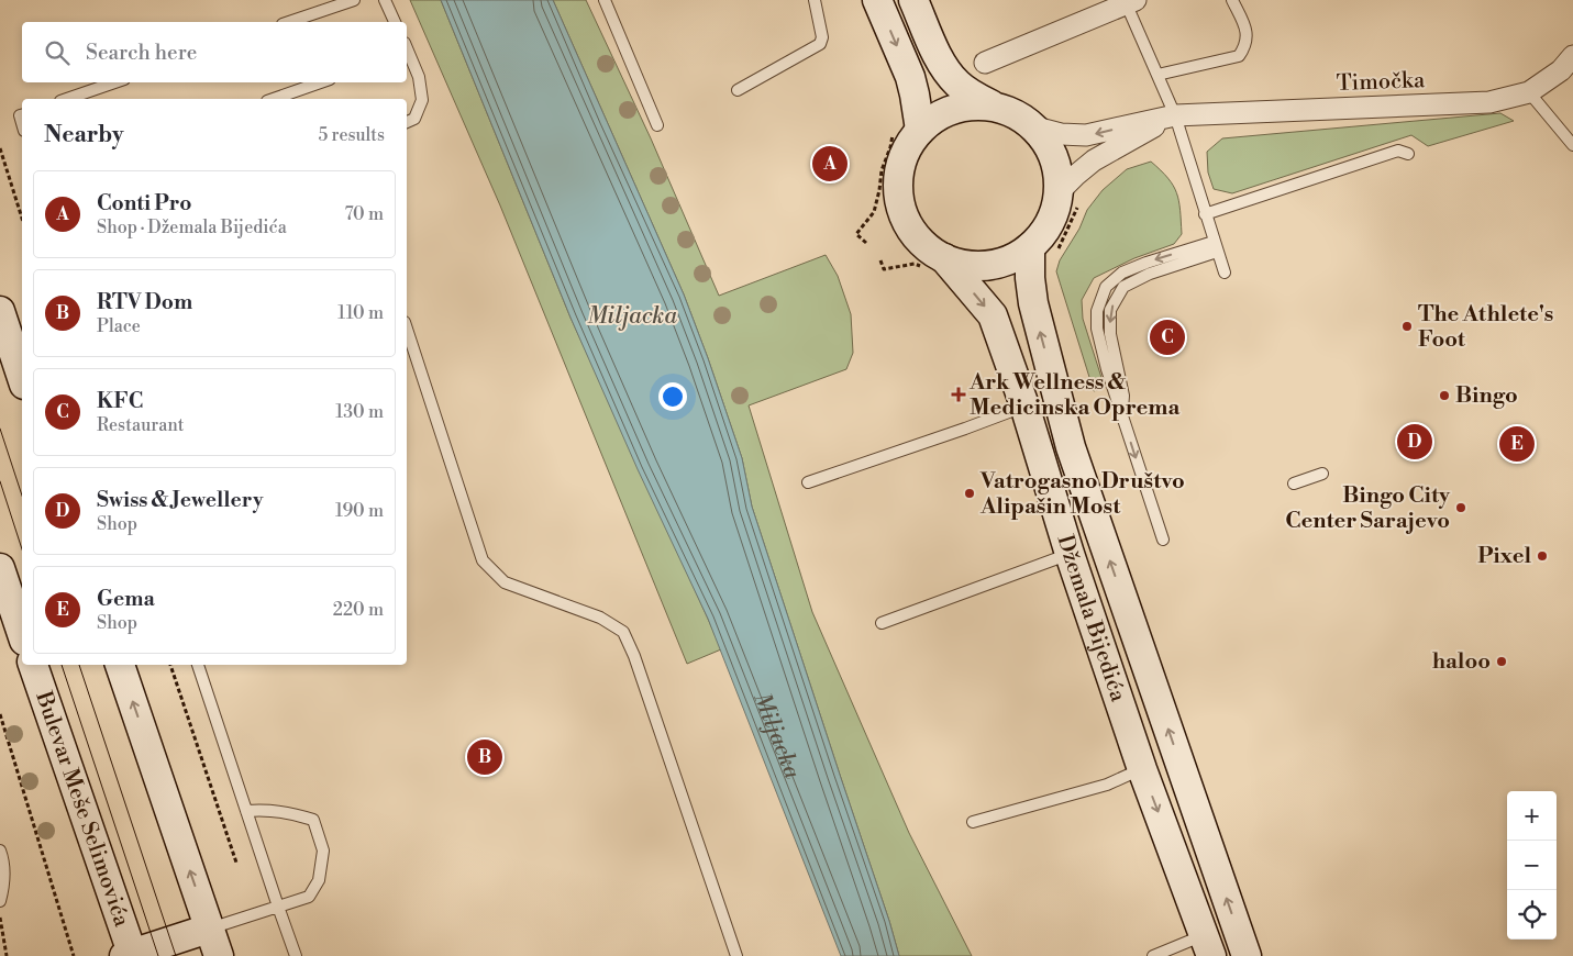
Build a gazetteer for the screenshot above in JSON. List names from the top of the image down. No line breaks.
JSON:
{"streets":{"street":["Timočka","Džemala Bijedića","Bulevar Meše Selimovića"]},"crossings":[["Timočka","Džemala Bijedića"]],"water":["Miljacka"],"places":{"other":["The Athlete's Foot","Bingo","Vatrogasno Društvo Alipašin Most","Bingo City Center Sarajevo","Pixel","haloo"],"health":["Ark Wellness & Medicinska Oprema"]},"page":{"search":"Search here","heading":["Nearby","5 results"],"pins":["A","C","D","E","B"],"list":[{"mark":"A","name":"Conti Pro","note":"Shop · Džemala Bijedića","value":"70 m"},{"mark":"B","name":"RTV Dom","note":"Place","value":"110 m"},{"mark":"C","name":"KFC","note":"Restaurant","value":"130 m"},{"mark":"D","name":"Swiss & Jewellery","note":"Shop","value":"190 m"},{"mark":"E","name":"Gema","note":"Shop","value":"220 m"}],"map_buttons":["+","−"]}}
